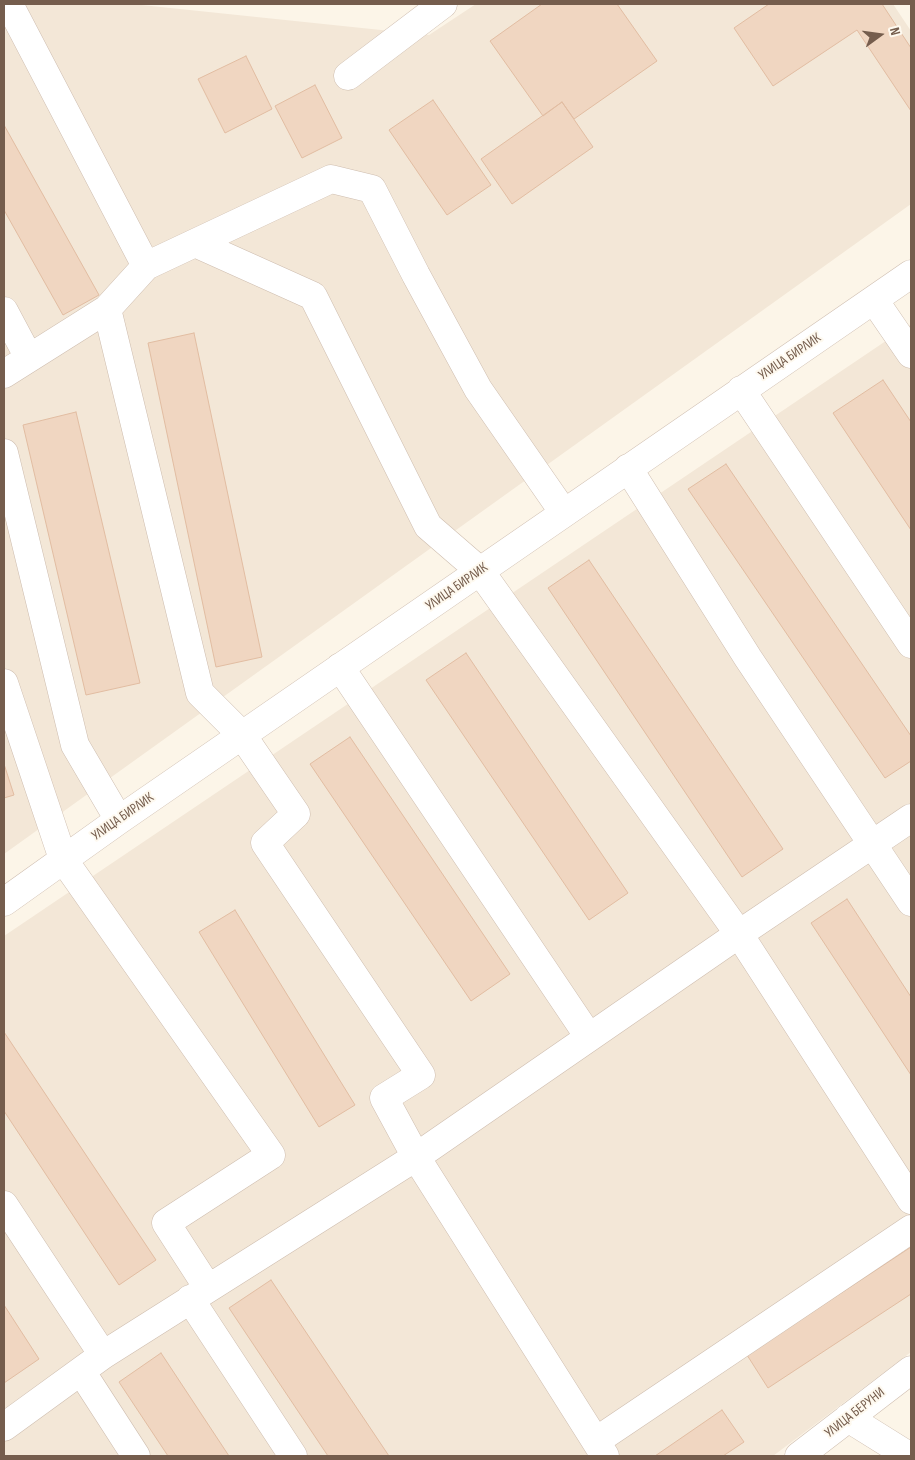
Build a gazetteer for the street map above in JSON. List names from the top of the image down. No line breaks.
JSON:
{"streets":{"street":["УЛИЦА БИРЛИК","УЛИЦА БЕРУНИ"]},"north":"right"}
